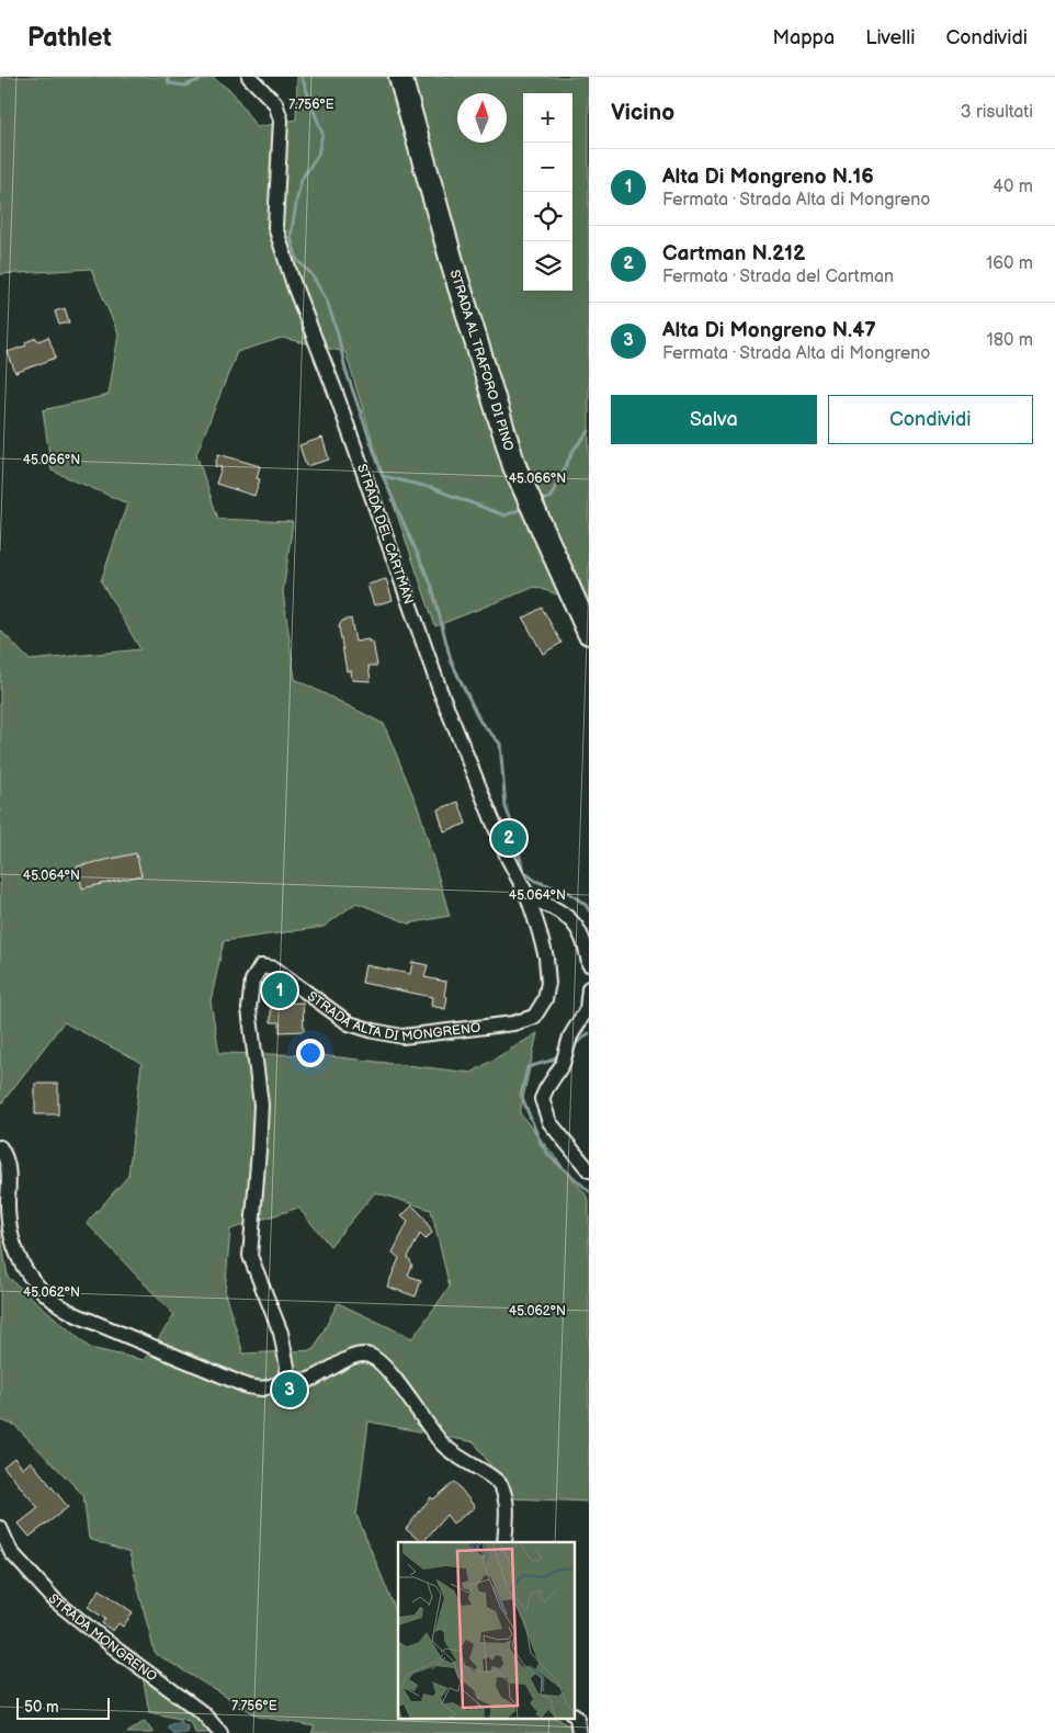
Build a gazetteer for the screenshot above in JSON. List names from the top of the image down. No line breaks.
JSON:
{"streets":{"main road":["STRADA AL TRAFORO DI PINO"],"street":["STRADA DEL CARTMAN","STRADA ALTA DI MONGRENO","STRADA MONGRENO"]},"crossings":[["STRADA DEL CARTMAN","STRADA ALTA DI MONGRENO"]],"scale_bar":"50 m","north":"top","page":{"header":"Pathlet","nav":["Mappa","Livelli","Condividi"],"heading":["Vicino","3 risultati"],"map_buttons":["+","−"],"list":[{"mark":"1","name":"Alta Di Mongreno N.16","note":"Fermata · Strada Alta di Mongreno","value":"40 m"},{"mark":"2","name":"Cartman N.212","note":"Fermata · Strada del Cartman","value":"160 m"},{"mark":"3","name":"Alta Di Mongreno N.47","note":"Fermata · Strada Alta di Mongreno","value":"180 m"}],"buttons":["Salva","Condividi"],"pins":["2","1","3"],"scale":"50 m"},"coordinates":["7.756°E","45.066°N","45.064°N","45.062°N"]}
